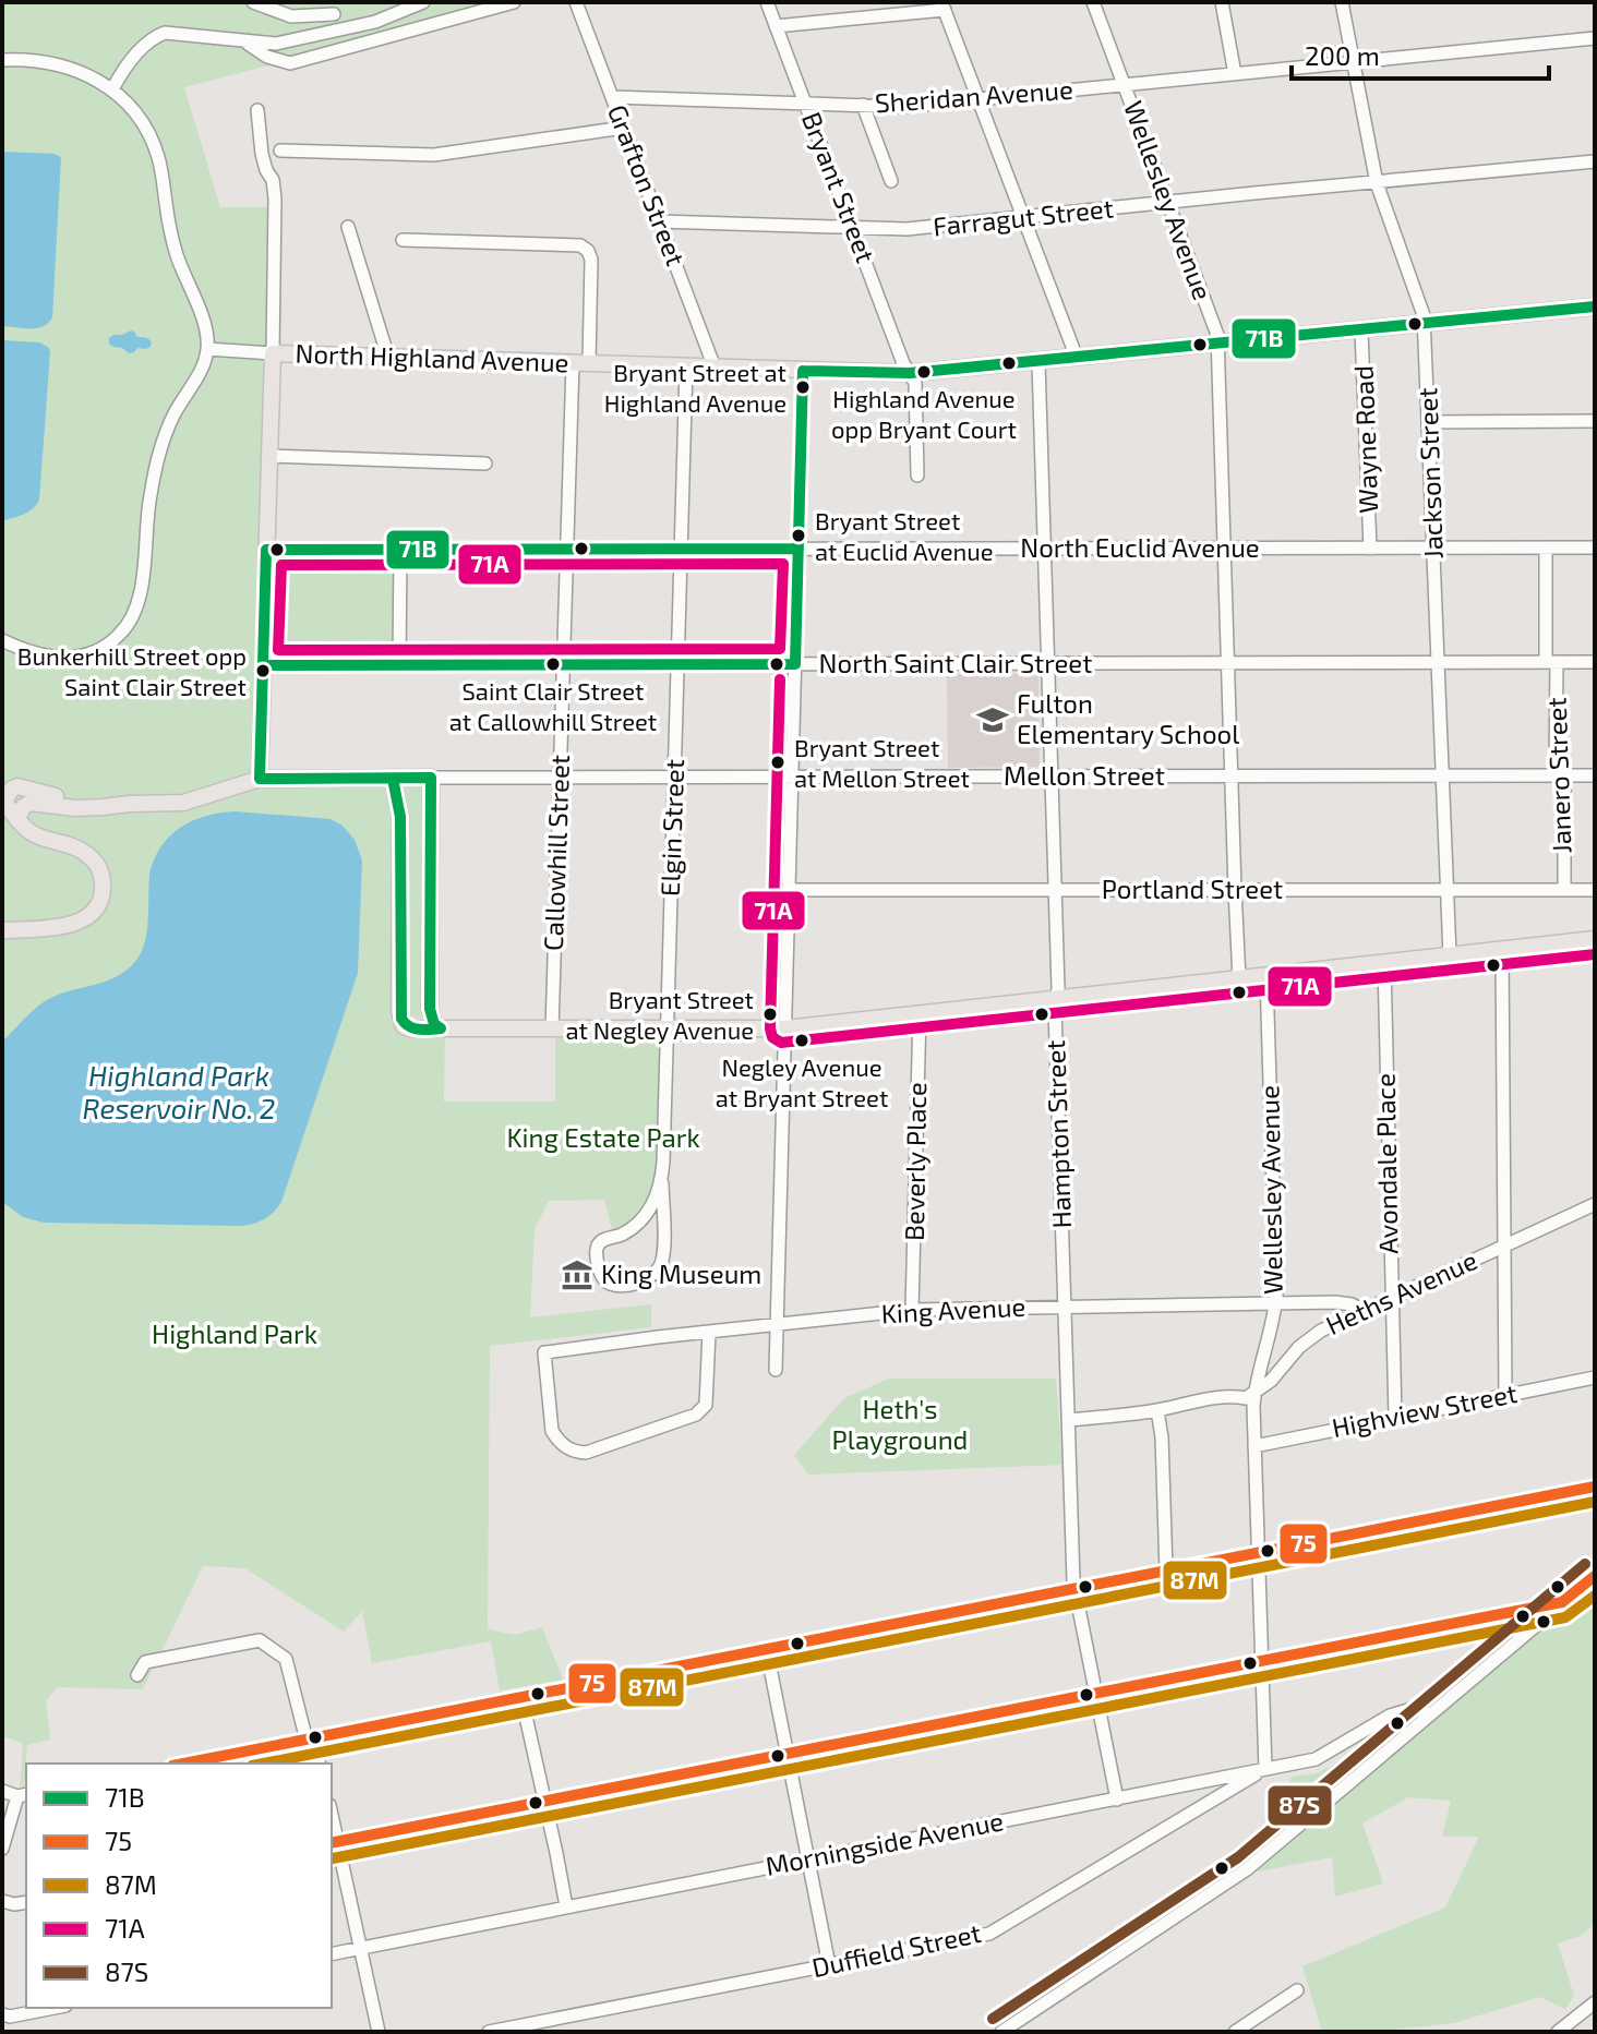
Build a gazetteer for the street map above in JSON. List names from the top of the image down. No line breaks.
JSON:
{"streets":{"main road":["North Highland Avenue","Mellon Street"],"street":["Sheridan Avenue","Grafton Street","Bryant Street","Wellesley Avenue","Farragut Street","Wayne Road","Jackson Street","North Euclid Avenue","North Saint Clair Street","Janero Street","Elgin Street","Callowhill Street","Portland Street","Hampton Street","Beverly Place","Avondale Place","Heths Avenue","King Avenue","Highview Street","Morningside Avenue","Duffield Street"]},"crossings":[["Sheridan Avenue","Grafton Street"],["Sheridan Avenue","Bryant Street"],["Sheridan Avenue","Wellesley Avenue"],["Sheridan Avenue","Jackson Street"],["Grafton Street","Farragut Street"],["Grafton Street","North Highland Avenue"],["Bryant Street","Farragut Street"],["Bryant Street","North Highland Avenue"],["Wellesley Avenue","Farragut Street"],["Wellesley Avenue","North Highland Avenue"],["Wellesley Avenue","North Euclid Avenue"],["Wellesley Avenue","North Saint Clair Street"],["Wellesley Avenue","Mellon Street"],["Wellesley Avenue","Portland Street"],["Wellesley Avenue","Heths Avenue"],["Wellesley Avenue","King Avenue"],["Wellesley Avenue","Highview Street"],["Wellesley Avenue","Morningside Avenue"],["Wellesley Avenue","Duffield Street"],["Farragut Street","Jackson Street"],["North Highland Avenue","Wayne Road"],["North Highland Avenue","Jackson Street"],["North Highland Avenue","Elgin Street"],["North Highland Avenue","Callowhill Street"],["North Highland Avenue","Hampton Street"],["Wayne Road","North Euclid Avenue"],["Jackson Street","North Euclid Avenue"],["Jackson Street","North Saint Clair Street"],["Jackson Street","Mellon Street"],["Jackson Street","Portland Street"],["North Euclid Avenue","Janero Street"],["North Euclid Avenue","Elgin Street"],["North Euclid Avenue","Callowhill Street"],["North Euclid Avenue","Hampton Street"],["North Saint Clair Street","Janero Street"],["North Saint Clair Street","Elgin Street"],["North Saint Clair Street","Callowhill Street"],["North Saint Clair Street","Hampton Street"],["Janero Street","Mellon Street"],["Janero Street","Portland Street"],["Mellon Street","Elgin Street"],["Mellon Street","Callowhill Street"],["Mellon Street","Hampton Street"],["Portland Street","Hampton Street"],["Hampton Street","King Avenue"],["Hampton Street","Morningside Avenue"],["Beverly Place","King Avenue"],["Avondale Place","Heths Avenue"],["Avondale Place","Highview Street"],["Heths Avenue","King Avenue"],["Morningside Avenue","Duffield Street"]],"water":["Highland Park Reservoir No. 2"],"parks":["King Estate Park","Highland Park","Heth's Playground"],"places":{"other":["Highland Avenue opp Bryant Court","Bryant Street at Highland Avenue","Bryant Street at Euclid Avenue","Saint Clair Street at Callowhill Street","Bunkerhill Street opp Saint Clair Street","Bryant Street at Mellon Street","Bryant Street at Negley Avenue","Negley Avenue at Bryant Street"],"school or university":["Fulton Elementary School"],"museum":["King Museum"]},"lines":["transit line 71B","transit line 71A","transit line 75","transit line 87M","transit line 87S"],"legend":["71B","75","87M","71A","87S"],"scale_bar":"200 m"}
